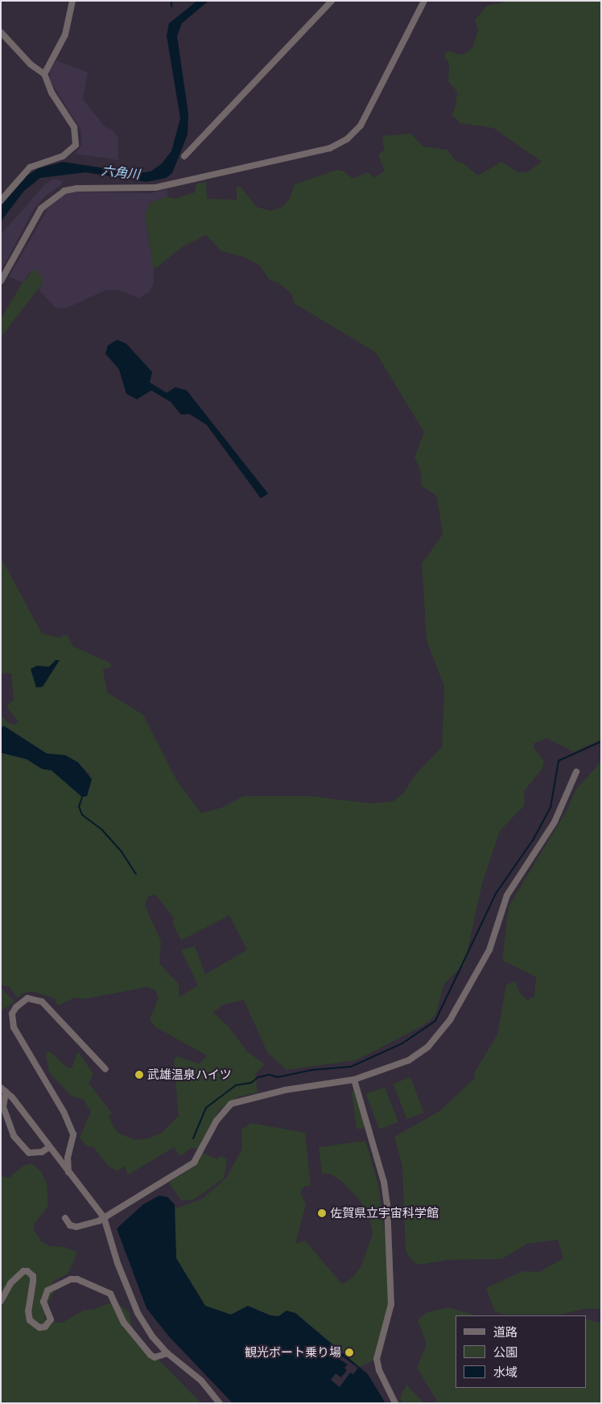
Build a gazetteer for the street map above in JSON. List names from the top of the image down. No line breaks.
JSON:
{"water":["六角川"],"places":["武雄温泉ハイツ","佐賀県立宇宙科学館","観光ボート乗り場"],"legend":["道路","公園","水域"]}
